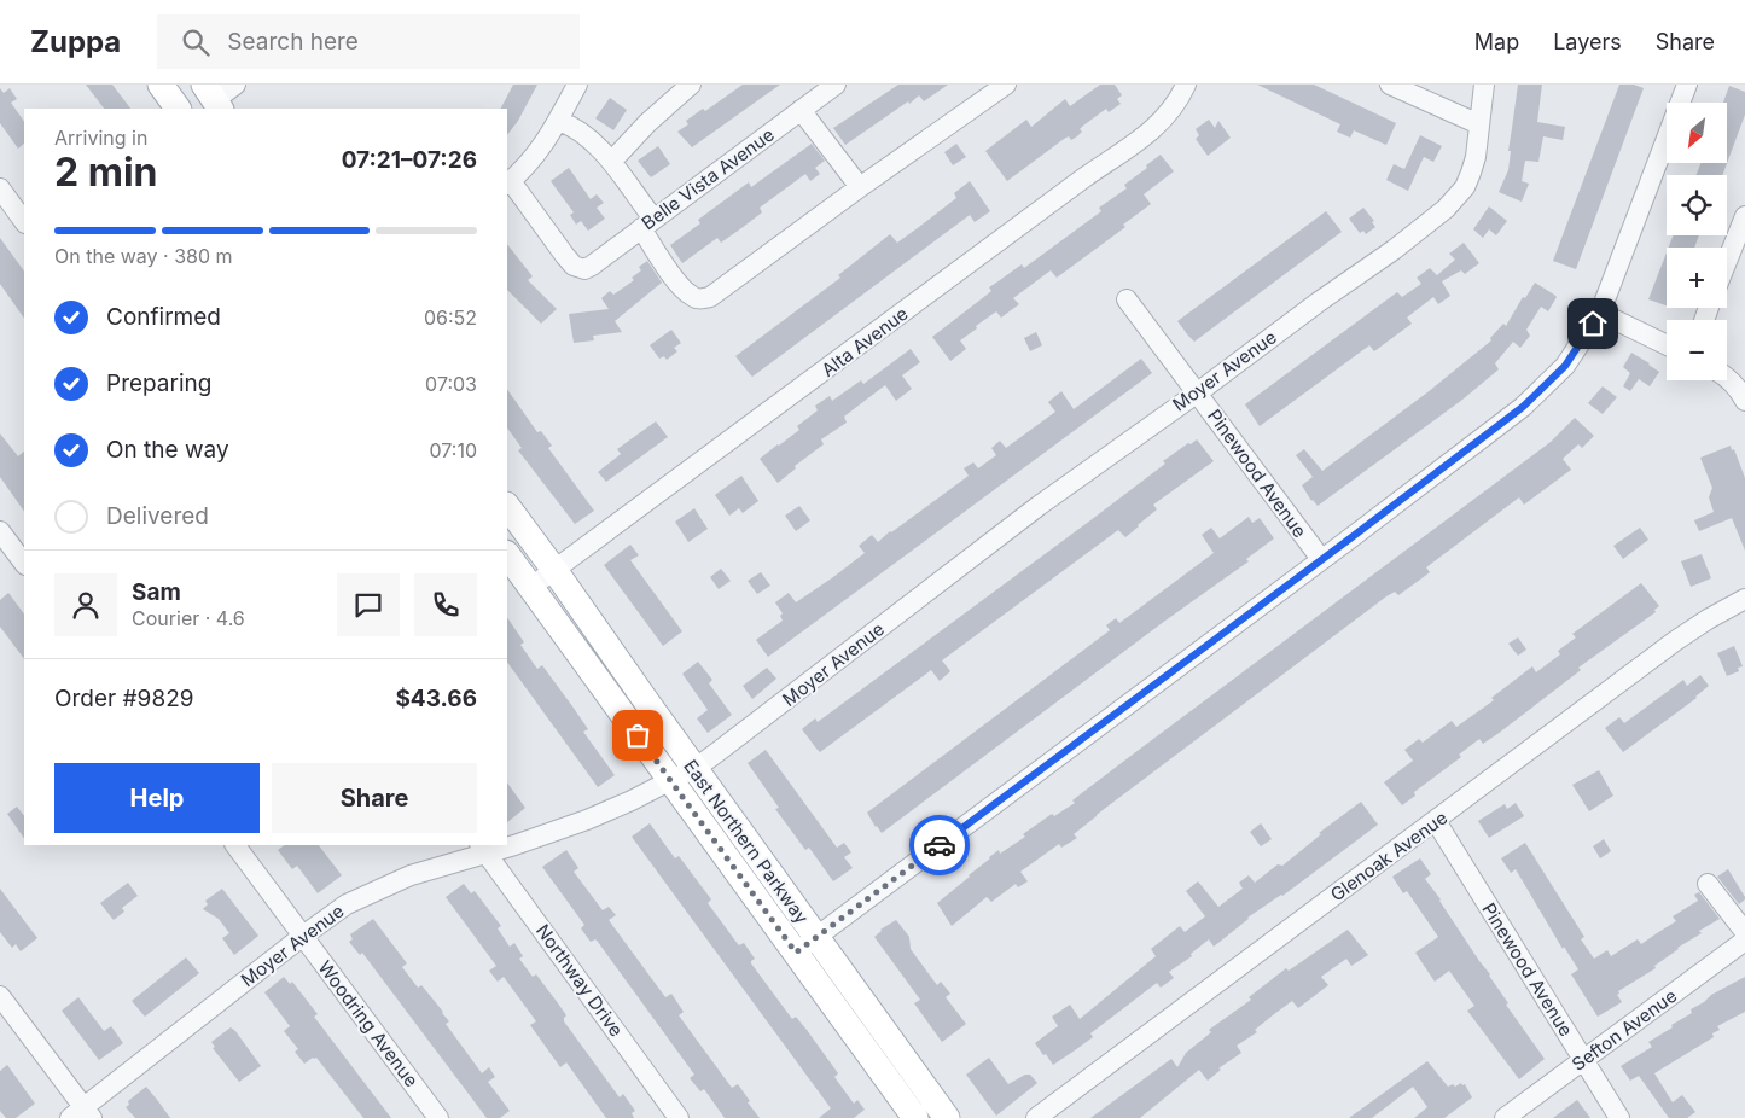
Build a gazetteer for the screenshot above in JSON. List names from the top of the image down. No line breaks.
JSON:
{"streets":{"main road":["East Northern Parkway"],"street":["Belle Vista Avenue","Alta Avenue","Moyer Avenue","Pinewood Avenue","Glenoak Avenue","Northway Drive","Woodring Avenue","Sefton Avenue"]},"crossings":[["Alta Avenue","East Northern Parkway"],["Moyer Avenue","Pinewood Avenue"],["Moyer Avenue","East Northern Parkway"],["Moyer Avenue","Northway Drive"],["Moyer Avenue","Woodring Avenue"],["Pinewood Avenue","Glenoak Avenue"],["Pinewood Avenue","Sefton Avenue"]],"north":"bottom left","page":{"header":"Zuppa","search":"Search here","nav":["Map","Layers","Share"],"map_buttons":["+","−"],"heading":["2 min","Arriving in","07:21–07:26"],"panel":["Sam","Courier · 4.6","Order #9829","$43.66"],"bar":"On the way · 380 m","list":[["Confirmed","06:52"],["Preparing","07:03"],["On the way","07:10"],"Delivered"],"buttons":["Help","Share"]}}
